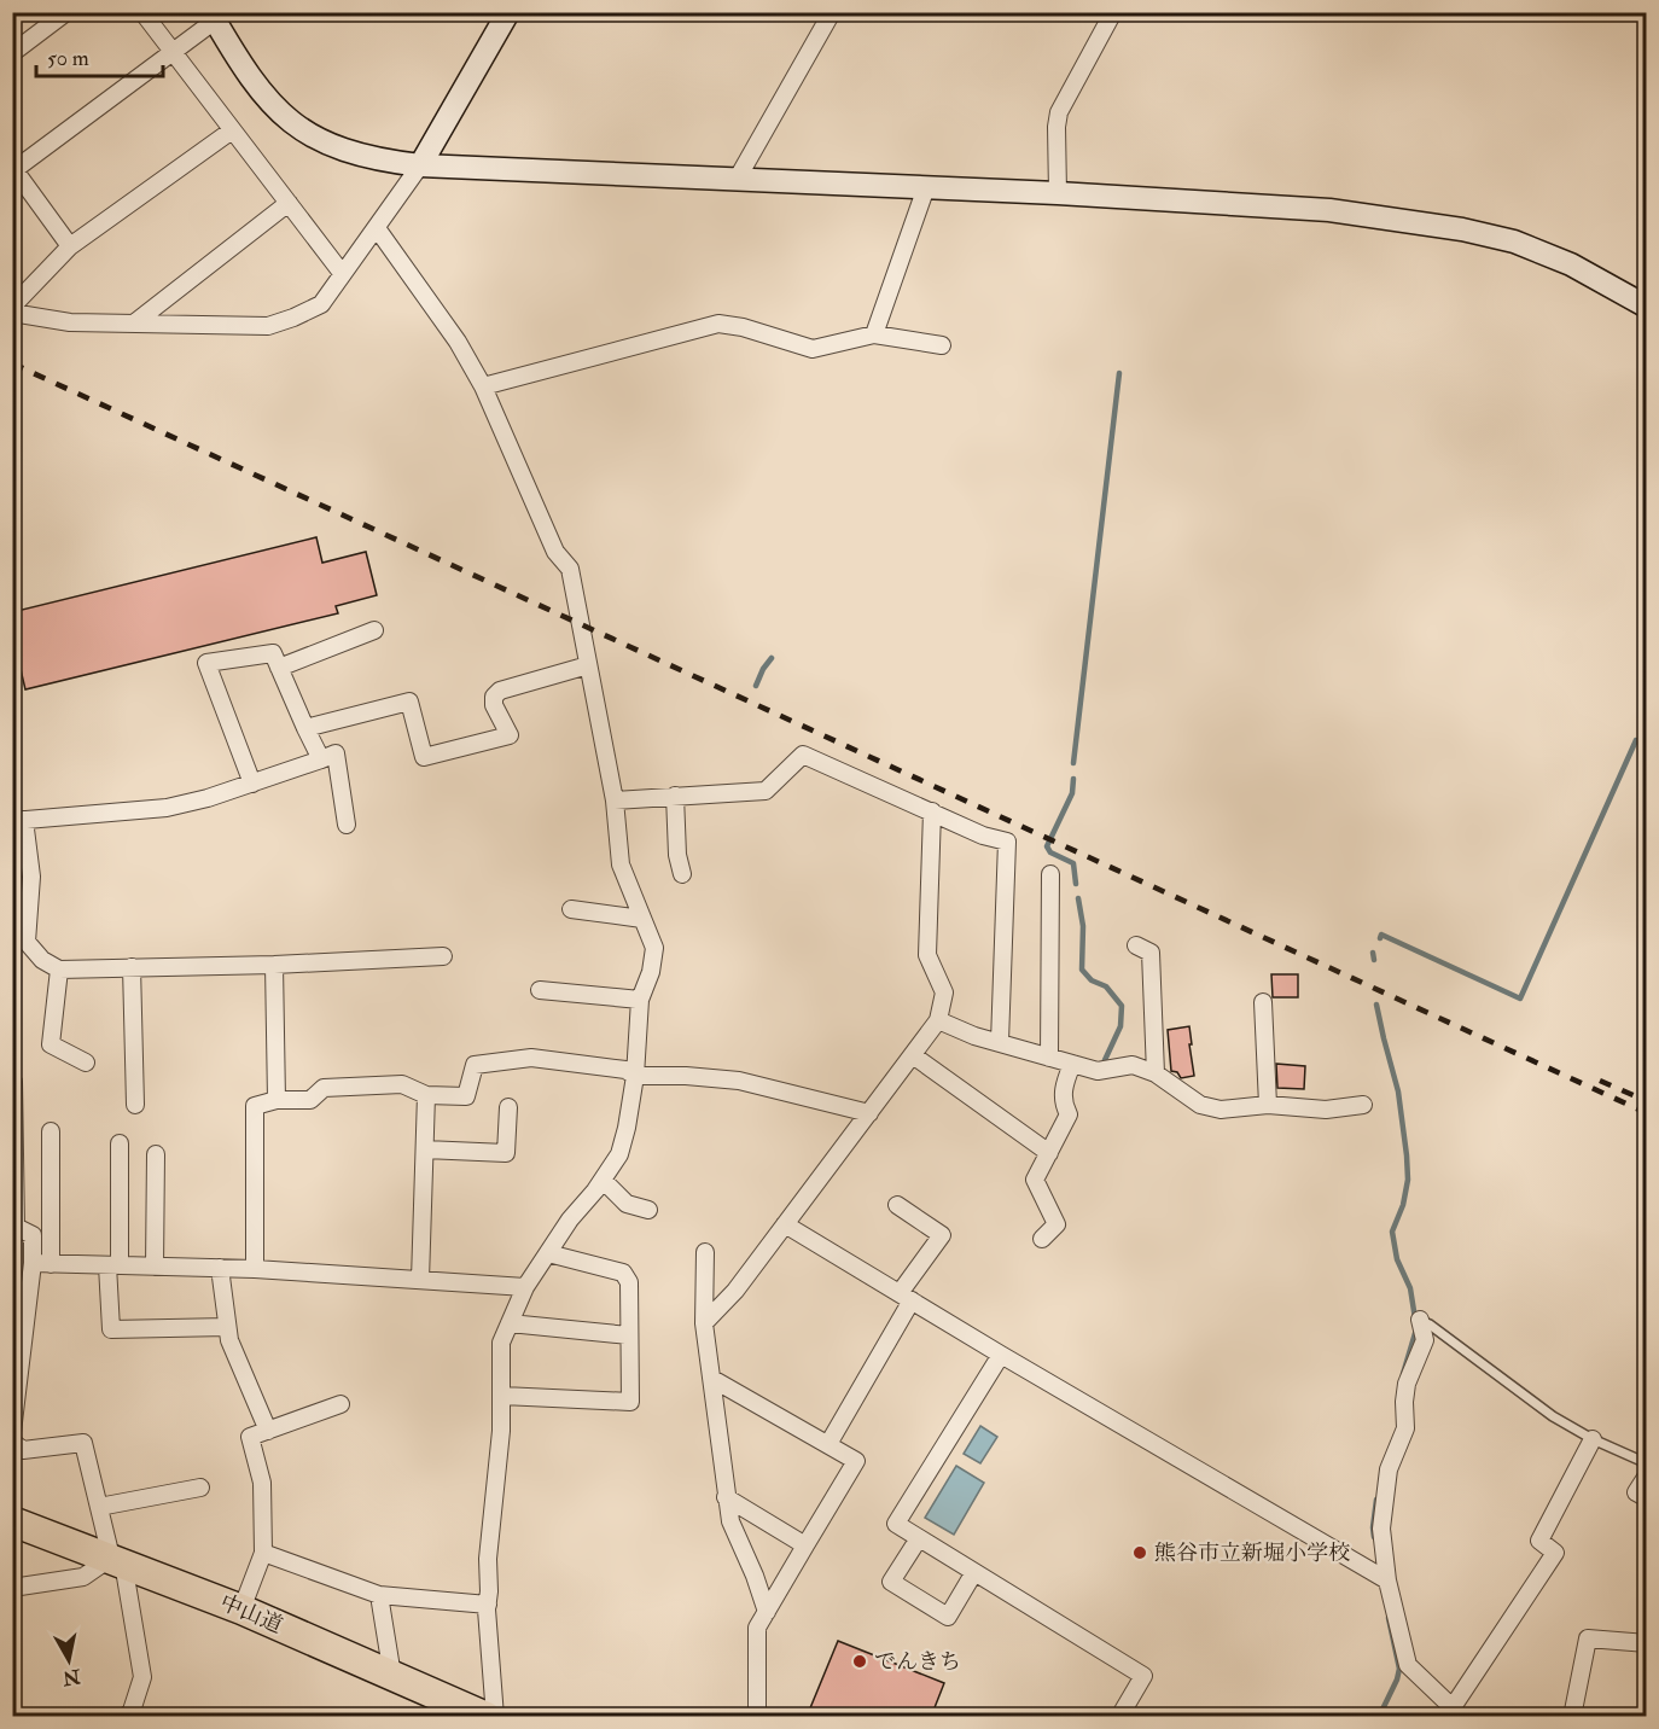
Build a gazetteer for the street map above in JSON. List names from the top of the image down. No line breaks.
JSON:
{"streets":{"highway":["中山道"]},"places":["熊谷市立新堀小学校","でんきち"],"scale_bar":"50 m","north":"bottom"}
